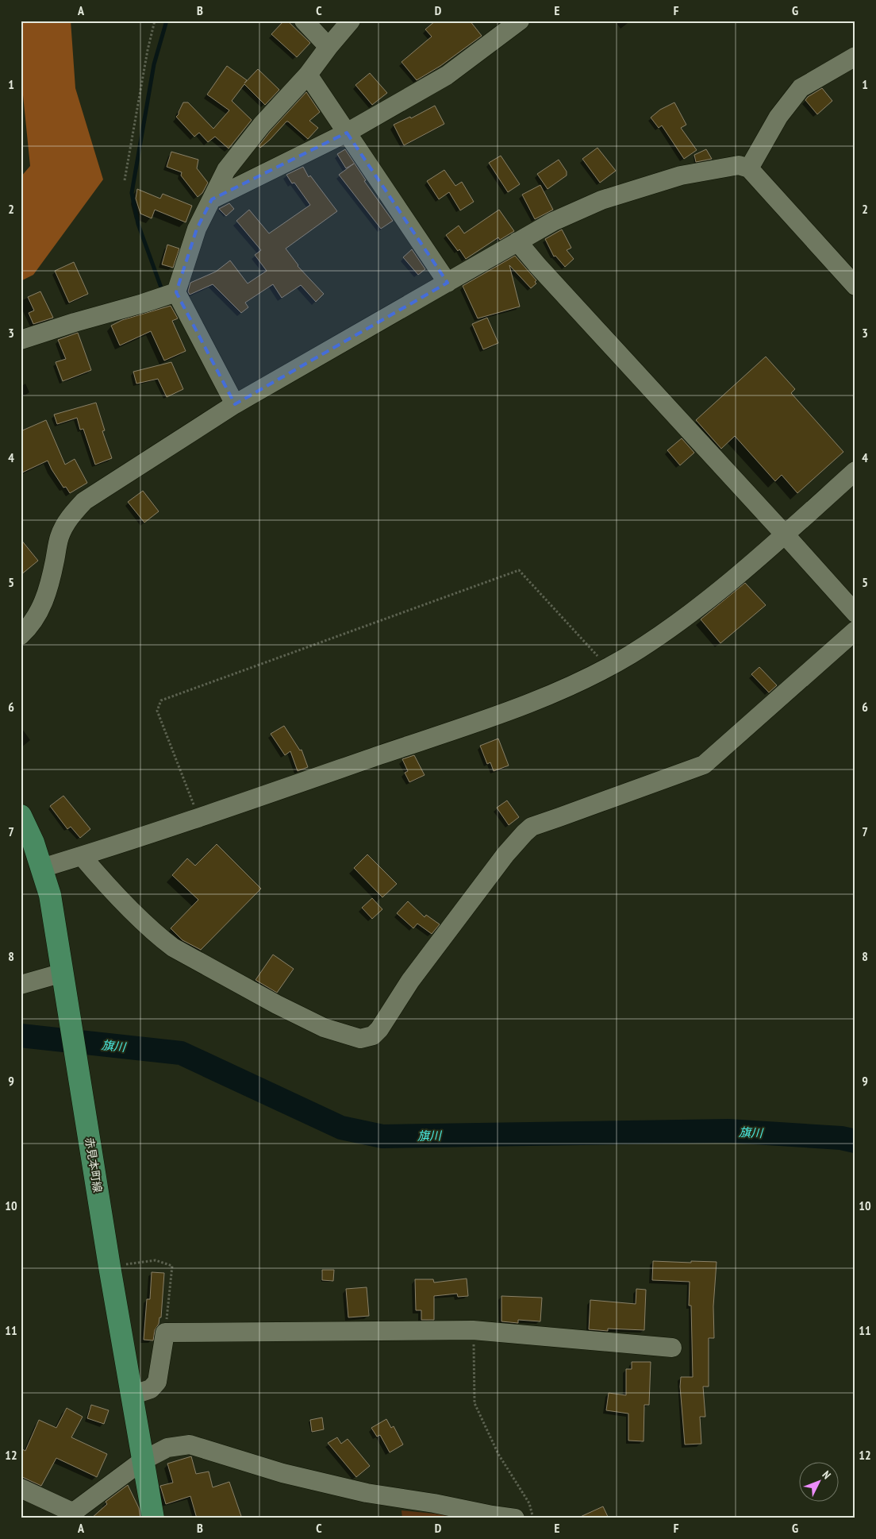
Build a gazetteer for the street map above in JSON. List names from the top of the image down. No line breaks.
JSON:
{"streets":{"main road":["赤見本町線"]},"water":["旗川"],"north":"top right","grid":{"columns":["A","B","C","D","E","F","G"],"rows":["1","2","3","4","5","6","7","8","9","10","11","12"]}}
